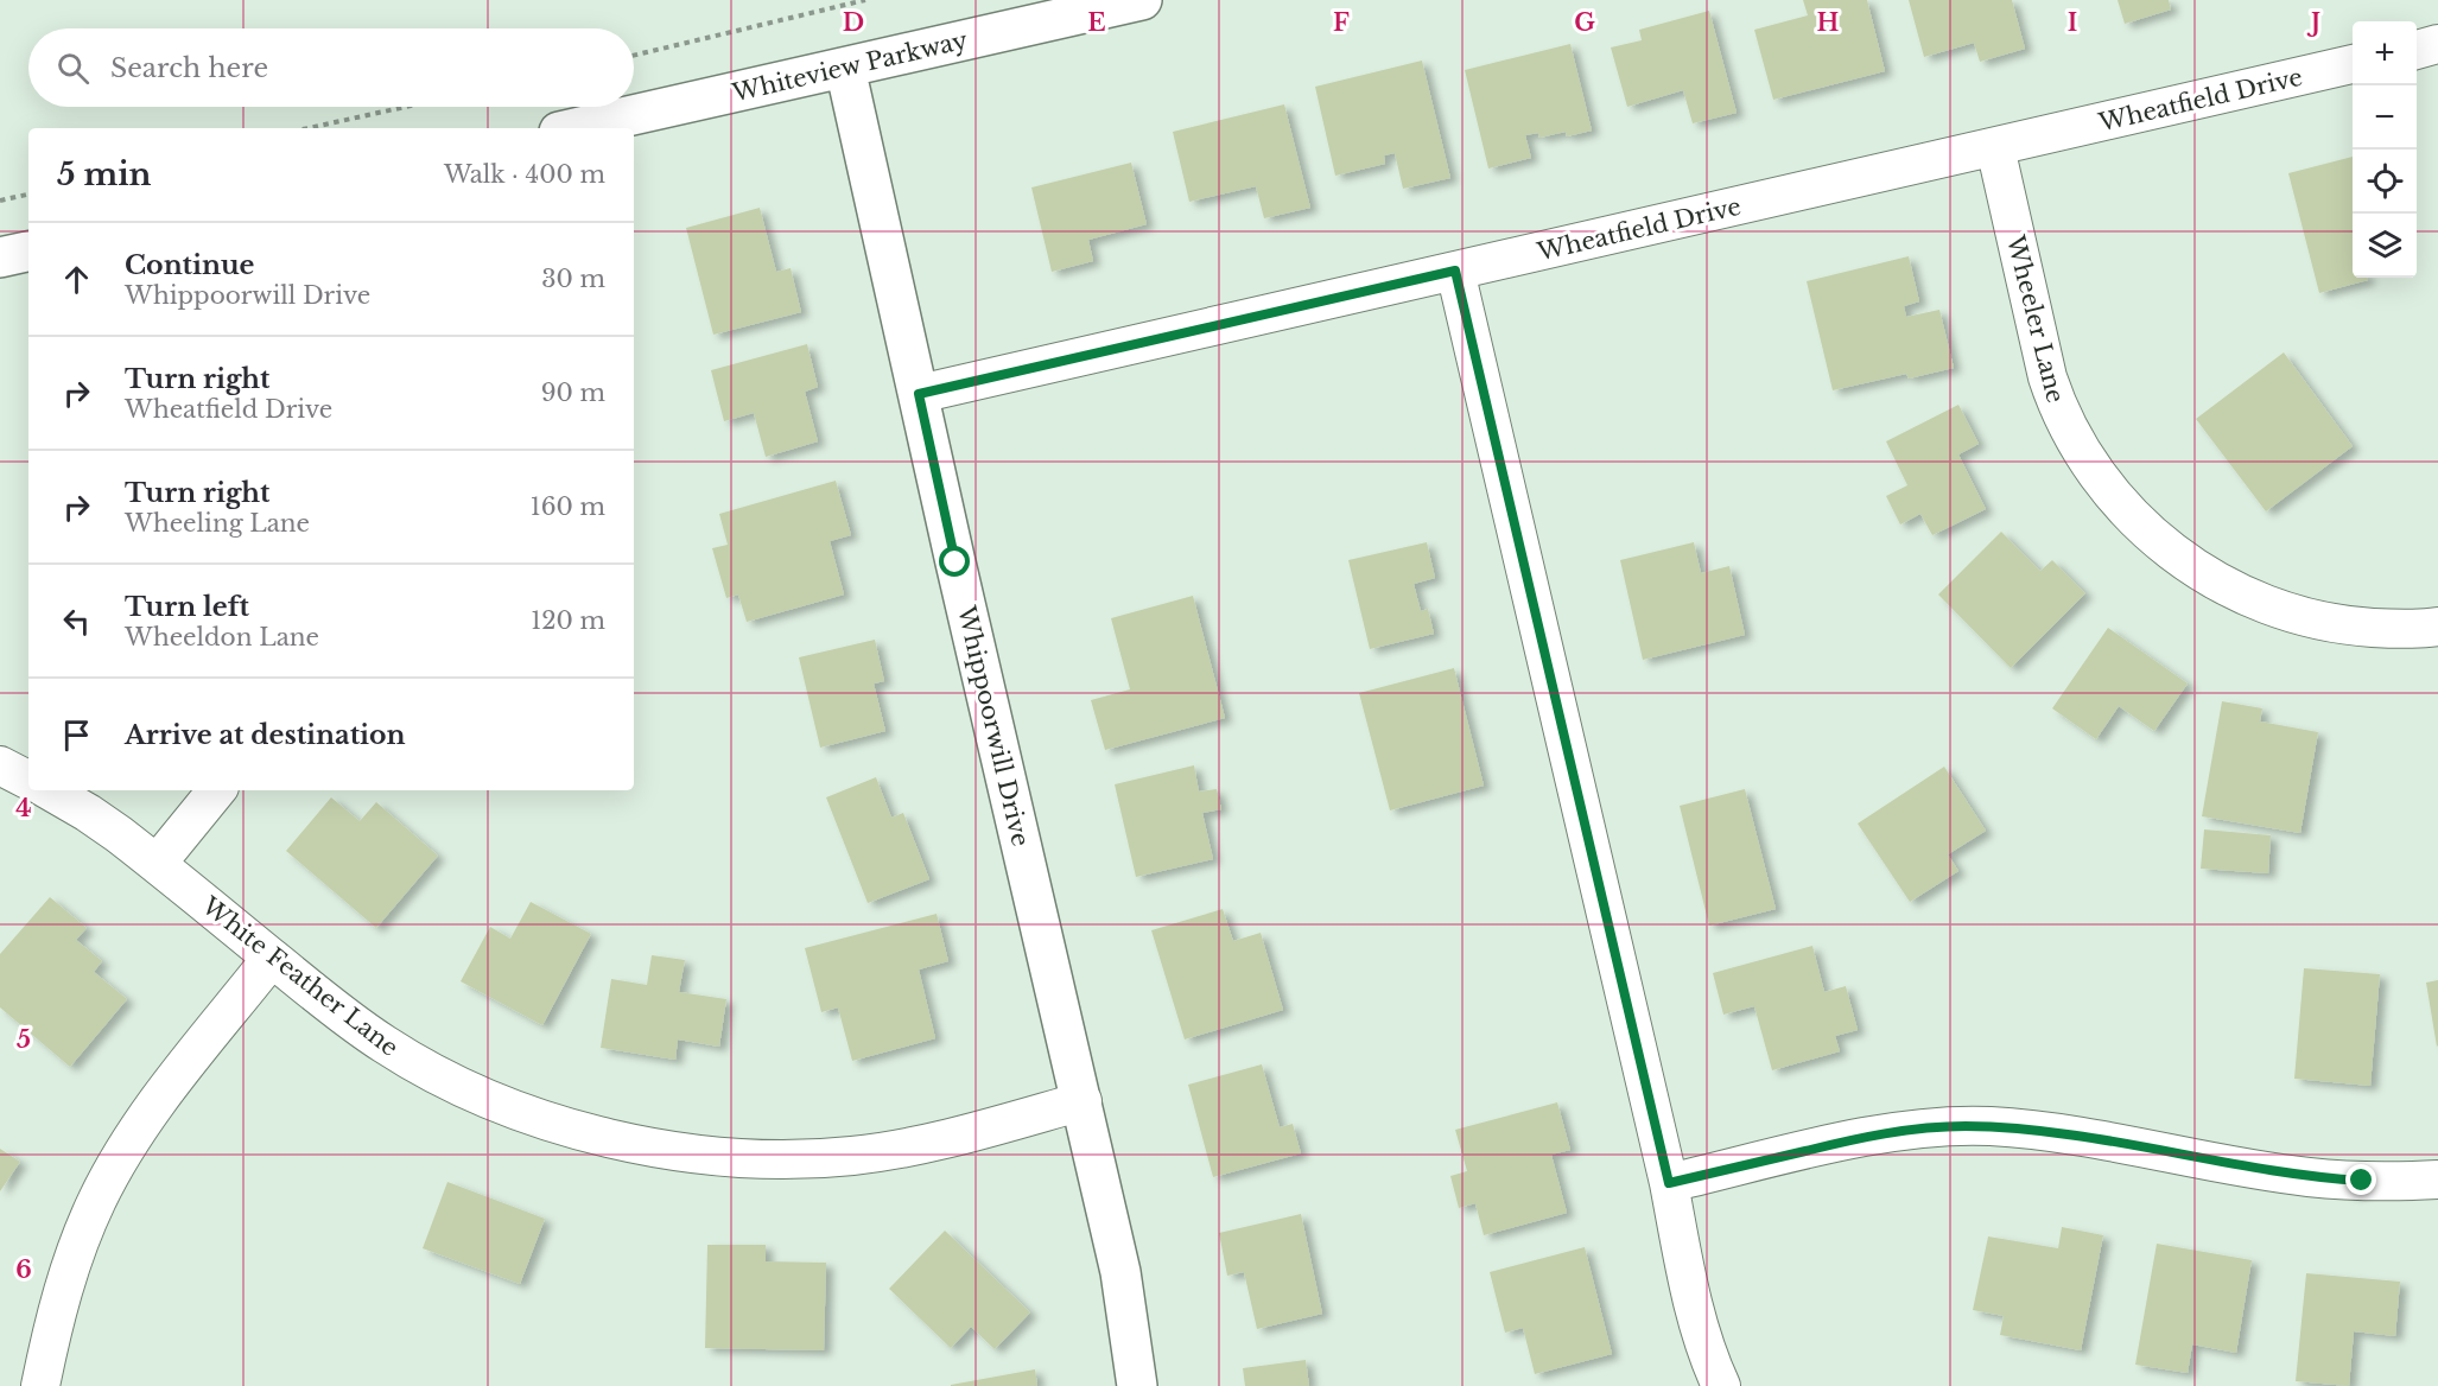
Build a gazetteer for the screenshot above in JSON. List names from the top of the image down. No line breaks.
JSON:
{"streets":{"street":["Whiteview Parkway","Wheatfield Drive","Wheeler Lane","Whippoorwill Drive","White Feather Lane"]},"crossings":[["Whiteview Parkway","Whippoorwill Drive"],["Wheatfield Drive","Wheeler Lane"],["Wheatfield Drive","Whippoorwill Drive"],["Whippoorwill Drive","White Feather Lane"]],"page":{"map_buttons":["+","−"],"search":"Search here","heading":["5 min","Walk · 400 m"],"list":[["Continue","Whippoorwill Drive","30 m"],["Turn right","Wheatfield Drive","90 m"],["Turn right","Wheeling Lane","160 m"],["Turn left","Wheeldon Lane","120 m"],"Arrive at destination"]},"grid":{"columns":["D","E","F","G","H","I","J"],"rows":["4","5","6"]}}
